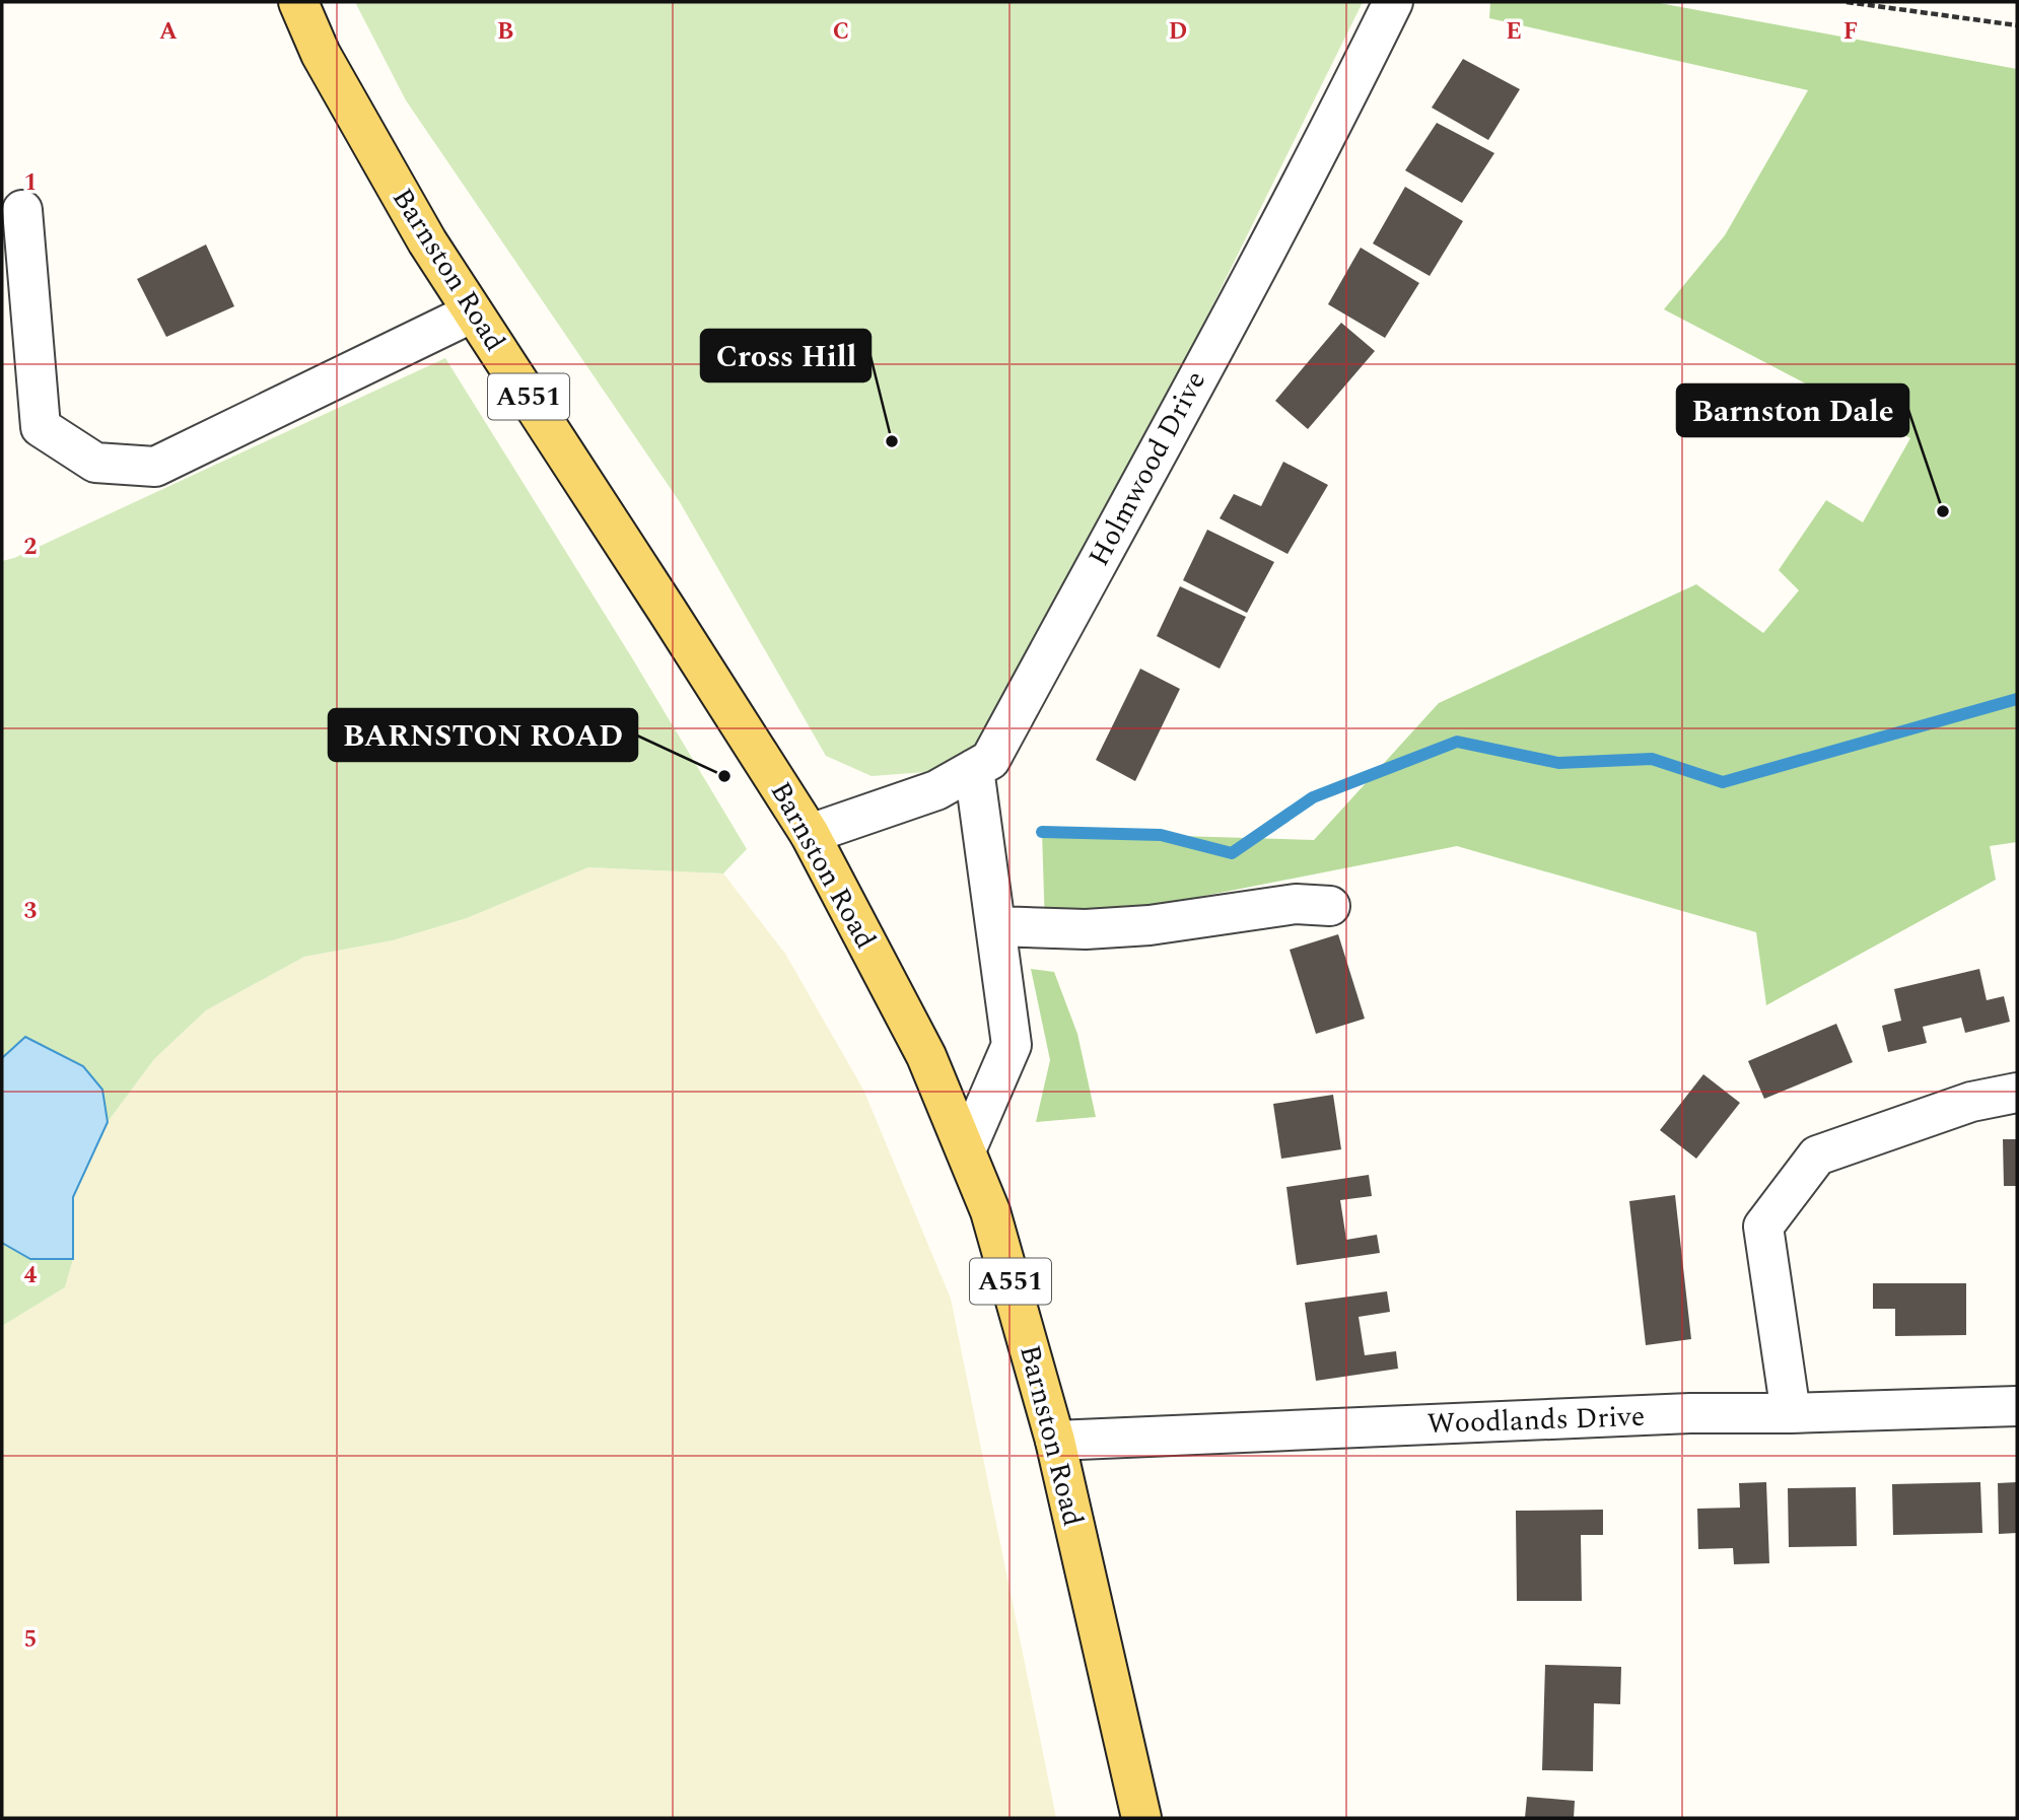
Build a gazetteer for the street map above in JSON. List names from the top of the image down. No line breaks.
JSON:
{"streets":{"main road":["Barnston Road","A551"],"street":["Holmwood Drive","Woodlands Drive"]},"crossings":[["Barnston Road","Holmwood Drive"],["Barnston Road","Woodlands Drive"]],"places":["Cross Hill","Barnston Dale","BARNSTON ROAD"],"grid":{"columns":["A","B","C","D","E","F"],"rows":["1","2","3","4","5"]}}
